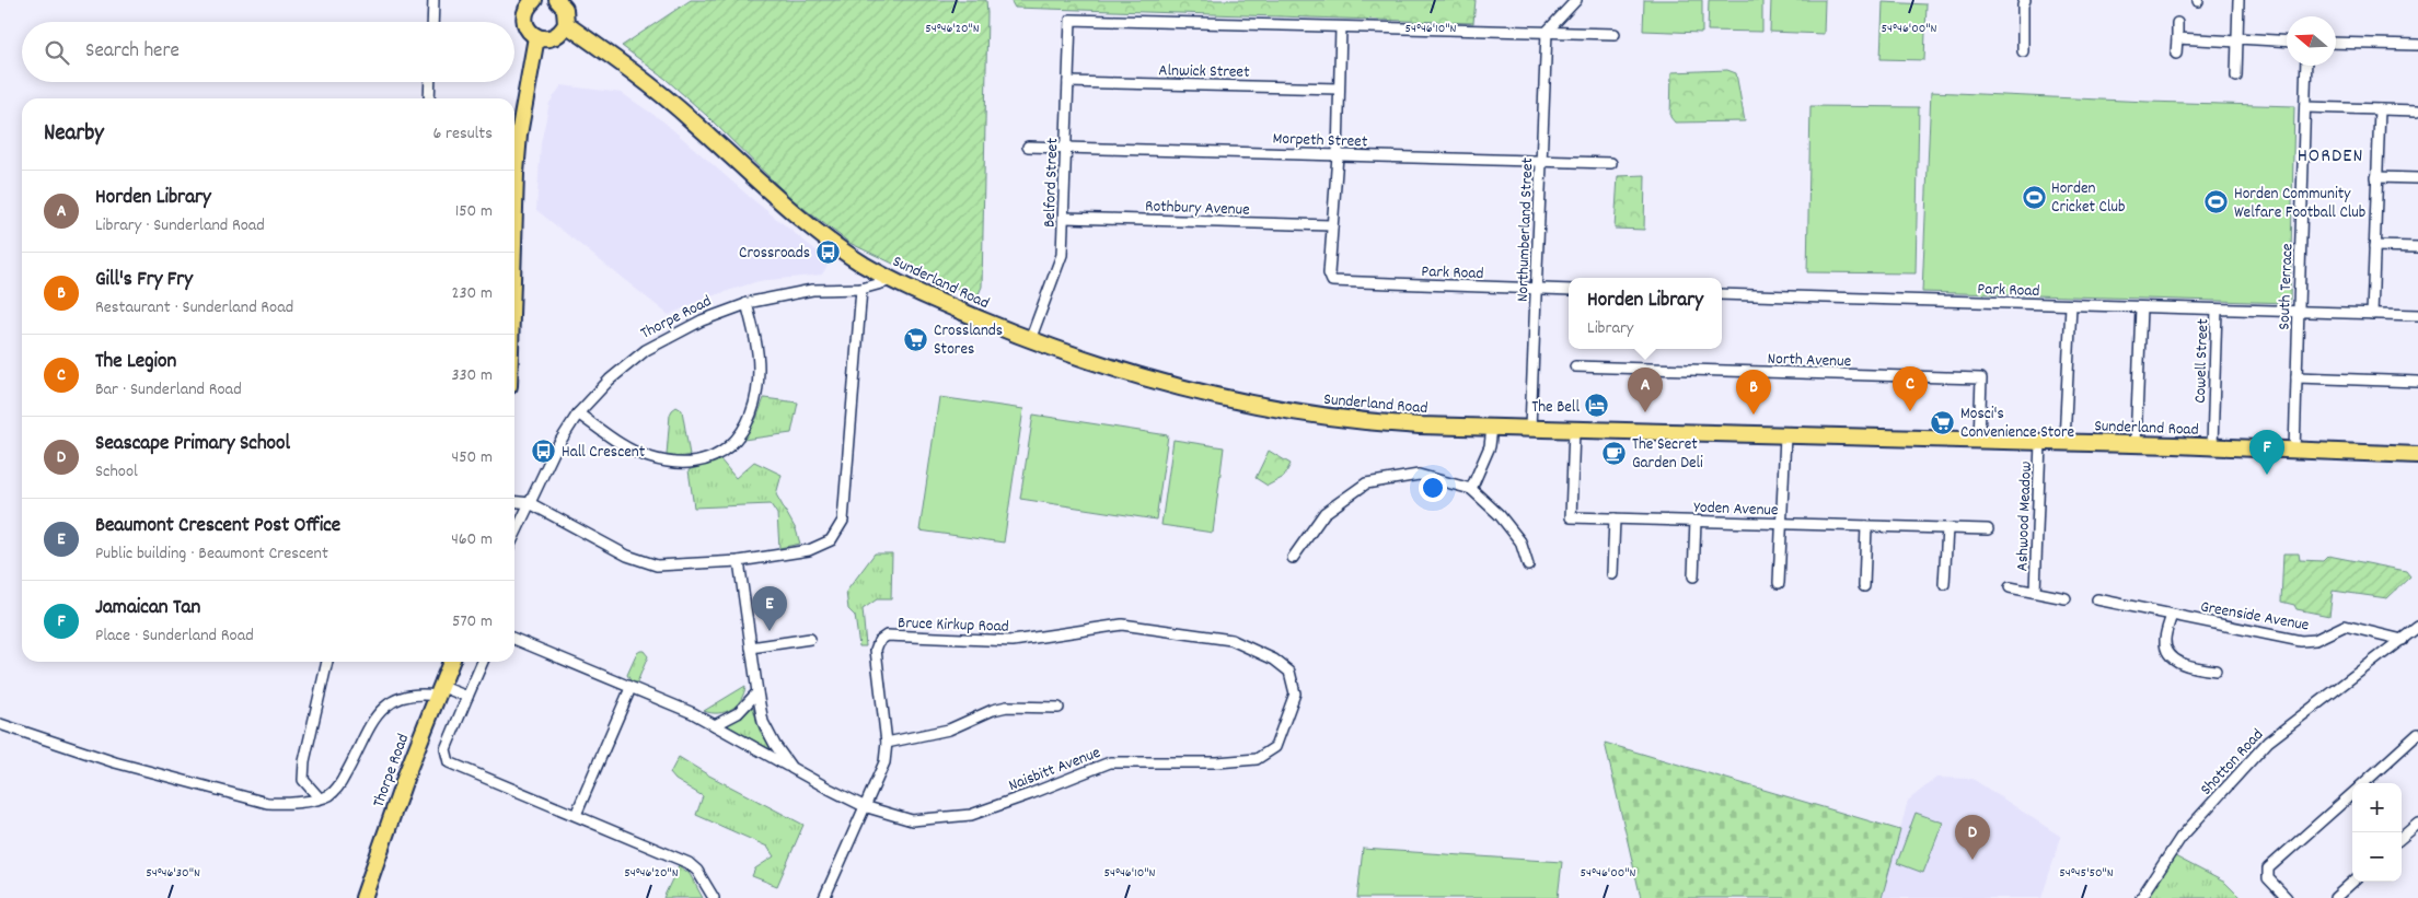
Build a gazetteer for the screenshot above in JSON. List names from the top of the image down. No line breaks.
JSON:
{"streets":{"main road":["Sunderland Road","Thorpe Road"],"street":["Alnwick Street","Morpeth Street","Belford Street","Rothbury Avenue","Northumberland Street","Park Road","South Terrace","North Avenue","Cowell Street","Yoden Avenue","Ashwood Meadow","Greenside Avenue","Bruce Kirkup Road","Shotton Road","Naisbitt Avenue"]},"crossings":[["Alnwick Street","Belford Street"],["Morpeth Street","Belford Street"],["Morpeth Street","Northumberland Street"],["Belford Street","Rothbury Avenue"],["Belford Street","Sunderland Road"],["Rothbury Avenue","Park Road"],["Northumberland Street","Park Road"],["Northumberland Street","Sunderland Road"],["Park Road","South Terrace"],["Park Road","Cowell Street"],["Sunderland Road","South Terrace"],["Sunderland Road","Thorpe Road"],["Sunderland Road","North Avenue"],["Sunderland Road","Cowell Street"],["Sunderland Road","Yoden Avenue"],["Sunderland Road","Ashwood Meadow"],["Greenside Avenue","Shotton Road"],["Bruce Kirkup Road","Naisbitt Avenue"]],"districts":["HORDEN"],"places":{"sports":["Horden Cricket Club","Horden Community Welfare Football Club"],"bus stop":["Crossroads","Hall Crescent"],"supermarket":["Crosslands Stores","Mosci's Convenience Store"],"hotel":["The Bell"],"cafe":["The Secret Garden Deli"]},"north":"left","page":{"search":"Search here","heading":["Nearby","6 results"],"list":[{"mark":"A","name":"Horden Library","note":"Library · Sunderland Road","value":"150 m"},{"mark":"B","name":"Gill's Fry Fry","note":"Restaurant · Sunderland Road","value":"230 m"},{"mark":"C","name":"The Legion","note":"Bar · Sunderland Road","value":"330 m"},{"mark":"D","name":"Seascape Primary School","note":"School","value":"450 m"},{"mark":"E","name":"Beaumont Crescent Post Office","note":"Public building · Beaumont Crescent","value":"460 m"},{"mark":"F","name":"Jamaican Tan","note":"Place · Sunderland Road","value":"570 m"}],"popup":["Horden Library","Library"],"pins":["C","A","B","F","E","D"],"map_buttons":["+","−"]},"coordinates":["54°46'20\"N","54°46'10\"N","54°46'00\"N","54°46'30\"N","54°45'50\"N"]}
